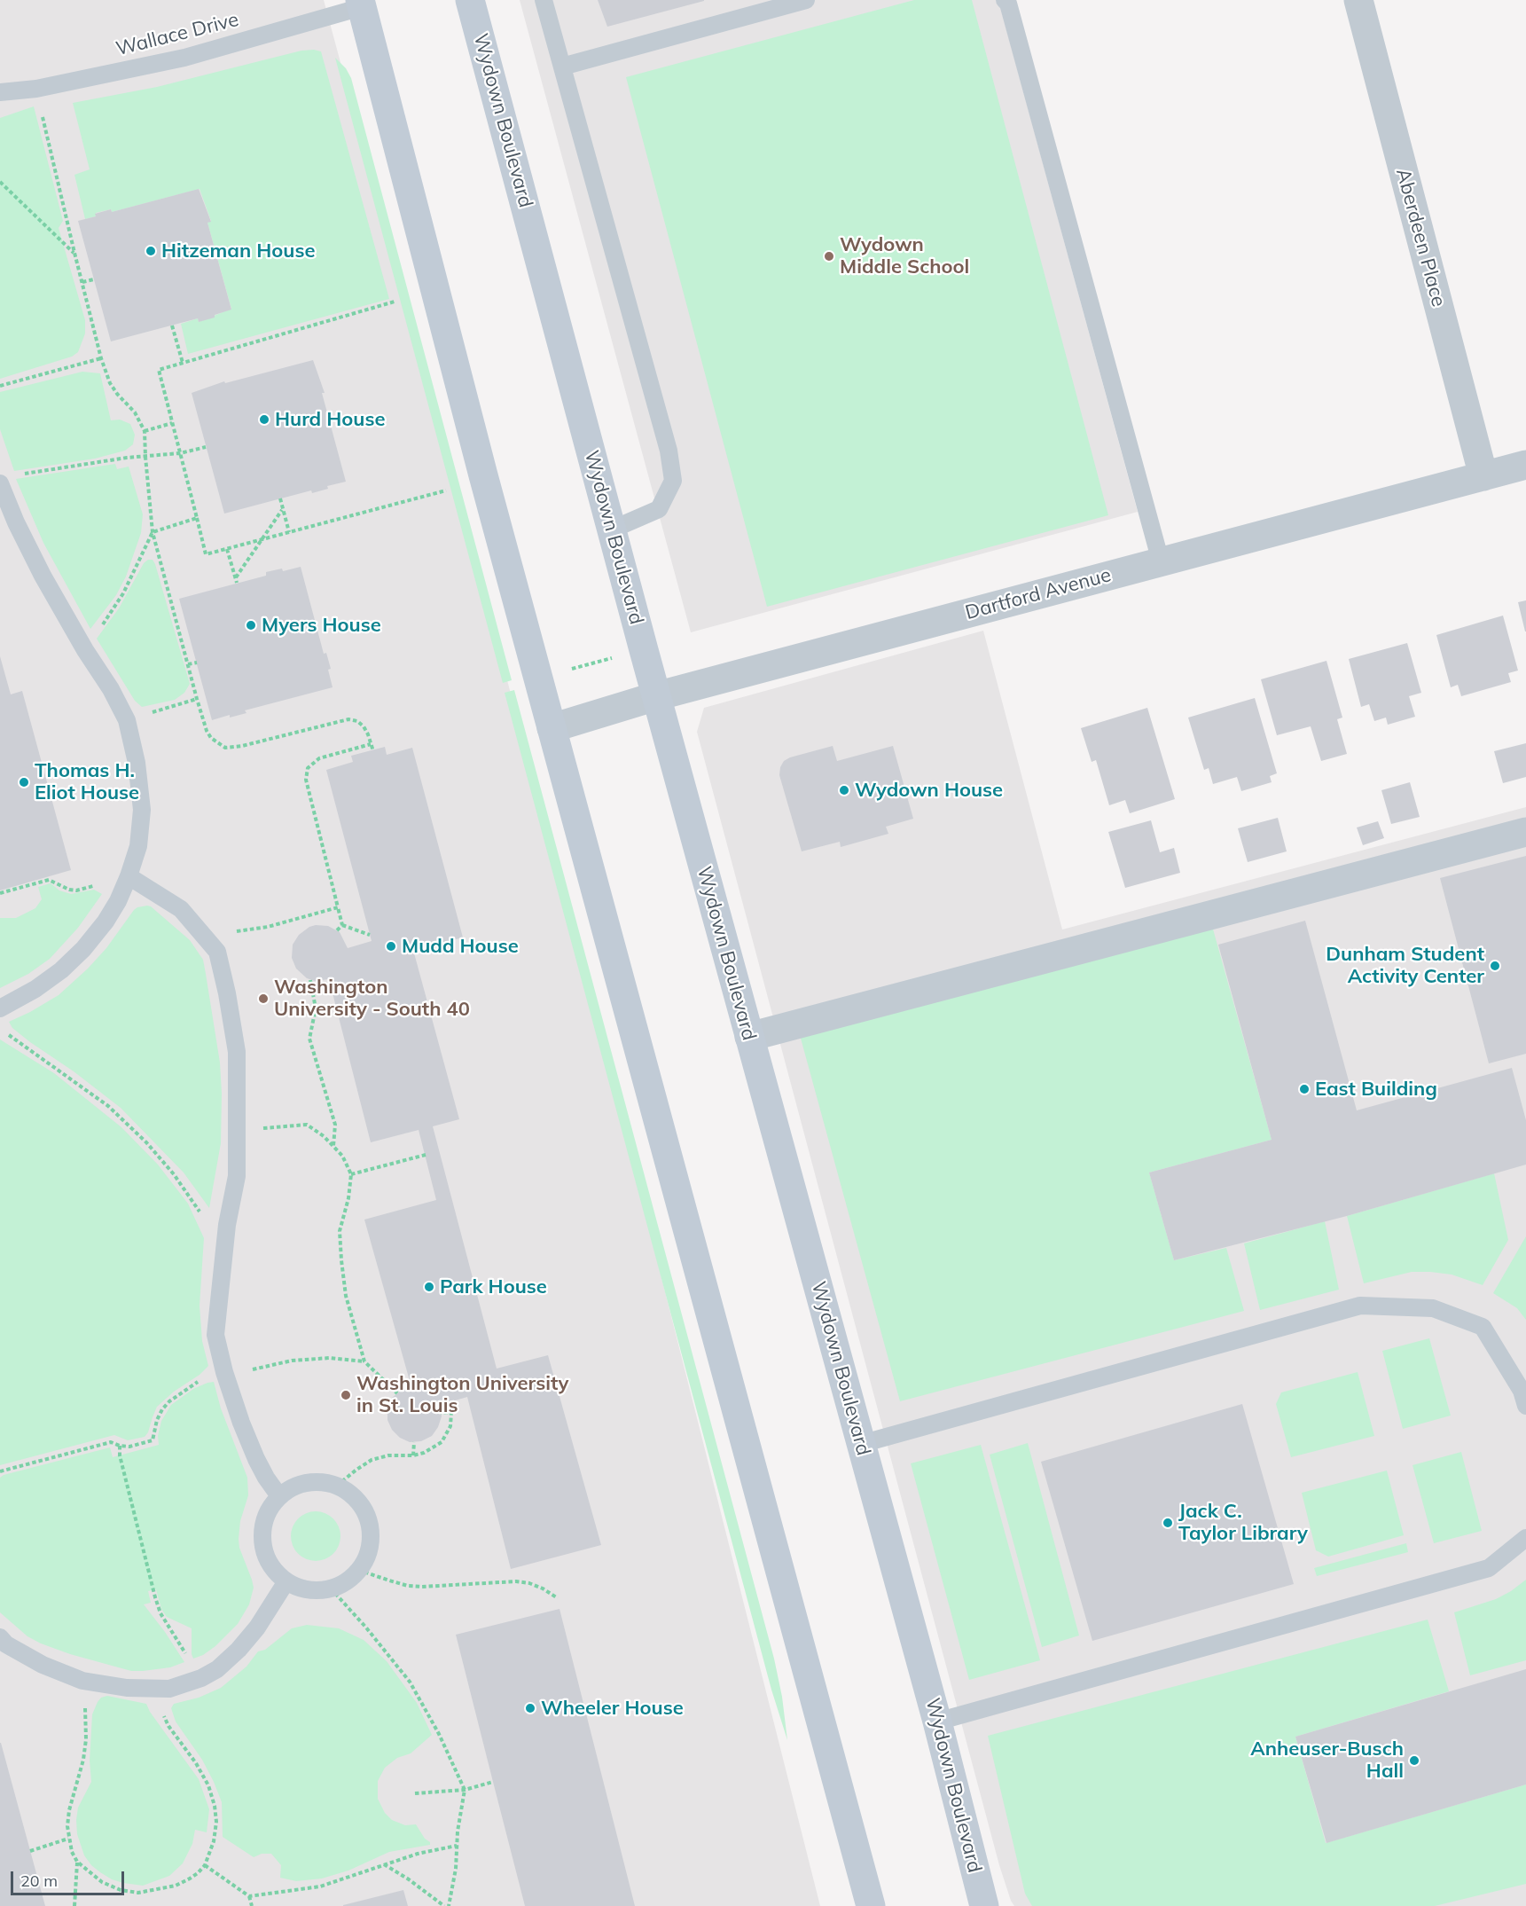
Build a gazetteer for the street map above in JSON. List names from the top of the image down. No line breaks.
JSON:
{"streets":{"street":["Wydown Boulevard","Aberdeen Place","Dartford Avenue"],"lane":["Wallace Drive"]},"crossings":[["Wydown Boulevard","Dartford Avenue"],["Aberdeen Place","Dartford Avenue"]],"places":["Hitzeman House","Wydown Middle School","Hurd House","Myers House","Thomas H. Eliot House","Wydown House","Mudd House","Dunham Student Activity Center","Washington University - South 40","East Building","Park House","Washington University in St. Louis","Jack C. Taylor Library","Wheeler House","Anheuser-Busch Hall"],"scale_bar":"20 m"}
